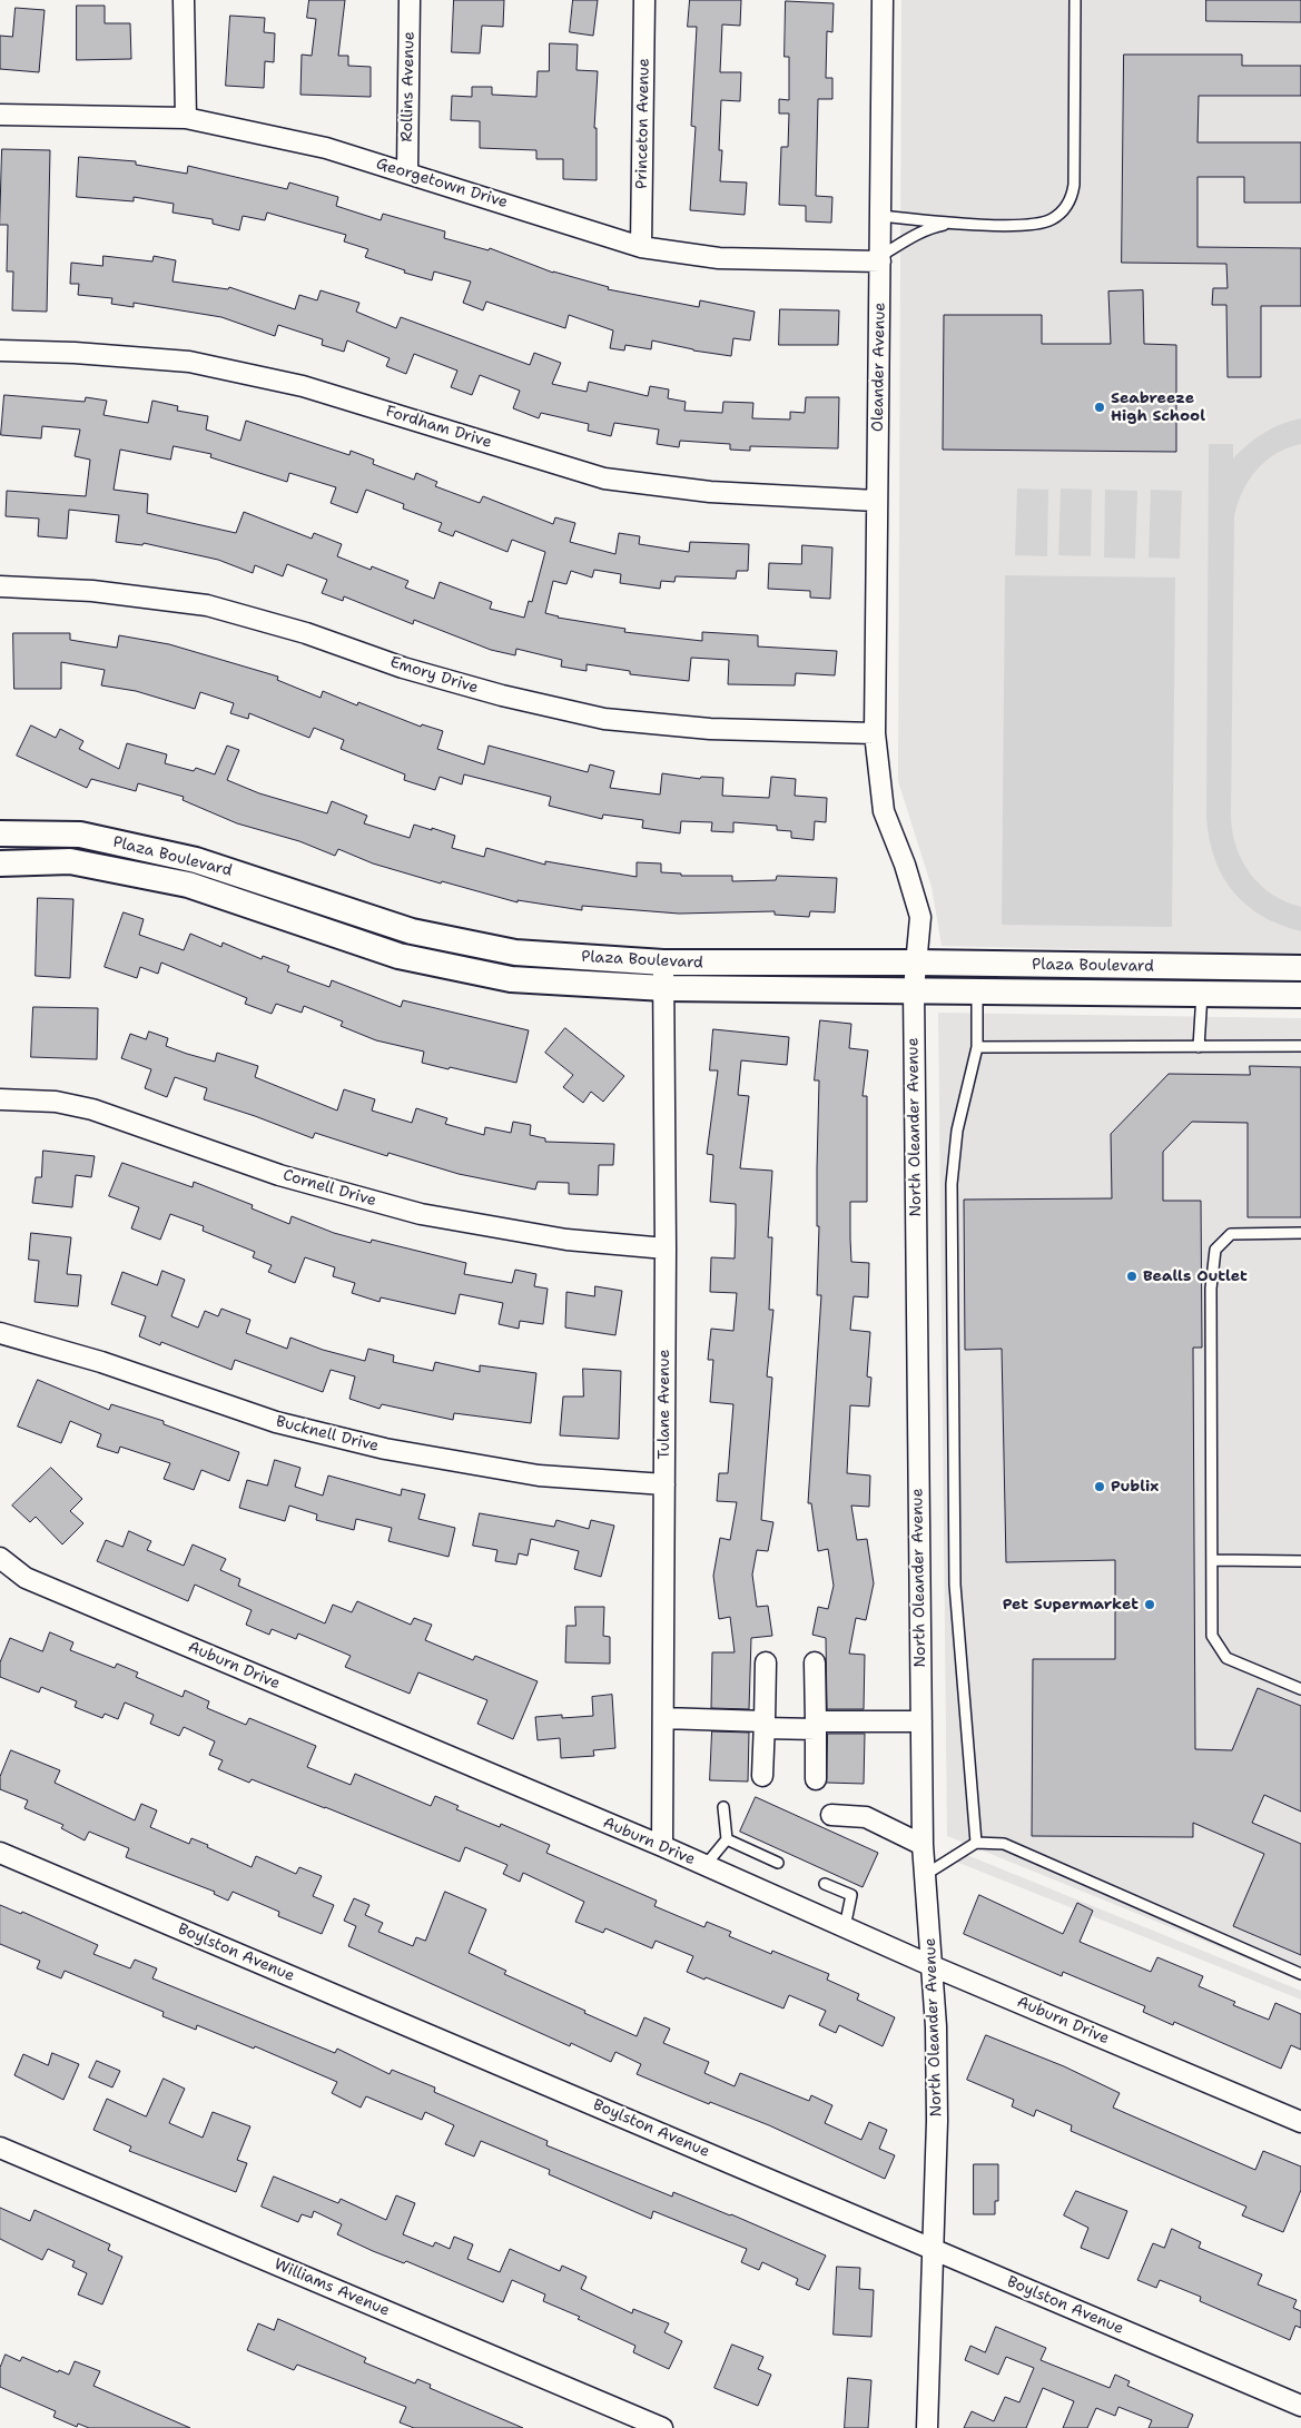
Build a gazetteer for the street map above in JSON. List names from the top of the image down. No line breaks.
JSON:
{"streets":{"street":["Rollins Avenue","Princeton Avenue","Georgetown Drive","Oleander Avenue","Fordham Drive","Emory Drive","Plaza Boulevard","North Oleander Avenue","Cornell Drive","Tulane Avenue","Bucknell Drive","Auburn Drive","Boylston Avenue","Williams Avenue"]},"crossings":[["Rollins Avenue","Georgetown Drive"],["Princeton Avenue","Georgetown Drive"],["Georgetown Drive","Oleander Avenue"],["Oleander Avenue","Fordham Drive"],["Oleander Avenue","Emory Drive"],["Oleander Avenue","North Oleander Avenue"],["Emory Drive","North Oleander Avenue"],["Plaza Boulevard","North Oleander Avenue"],["Plaza Boulevard","Tulane Avenue"],["North Oleander Avenue","Auburn Drive"],["North Oleander Avenue","Boylston Avenue"],["Cornell Drive","Tulane Avenue"],["Tulane Avenue","Bucknell Drive"],["Tulane Avenue","Auburn Drive"]],"places":["Seabreeze High School","Bealls Outlet","Publix","Pet Supermarket"]}
